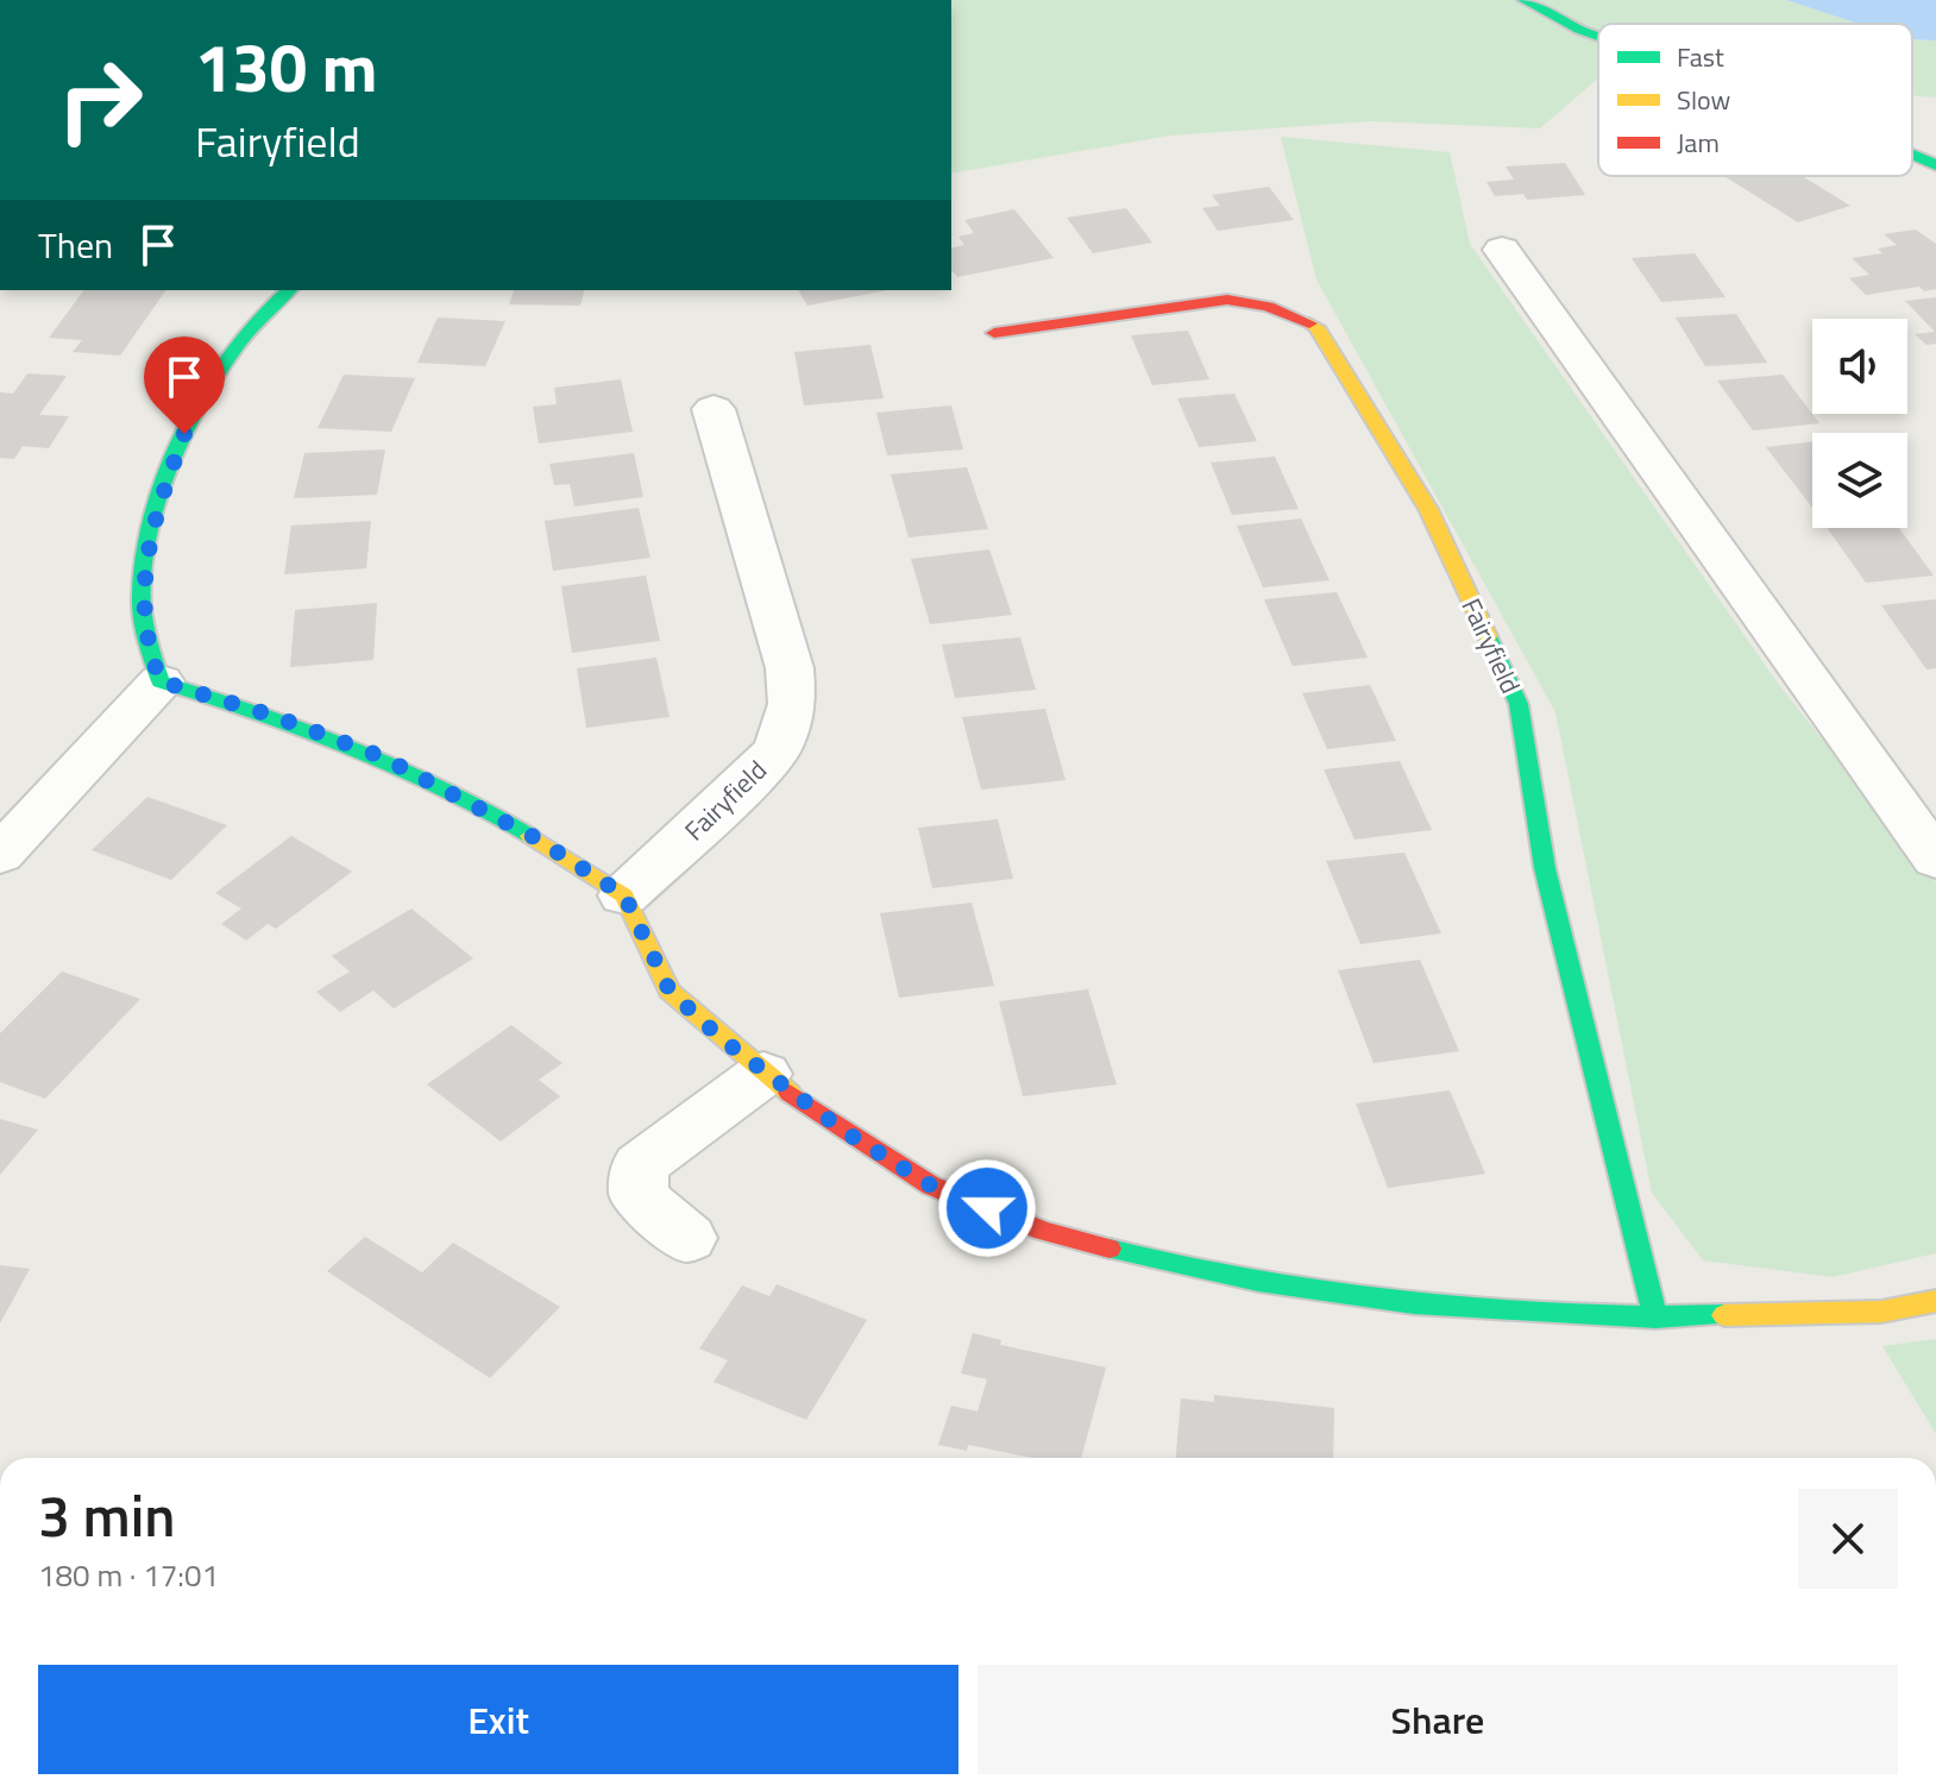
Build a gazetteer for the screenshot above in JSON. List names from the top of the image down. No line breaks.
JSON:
{"streets":{"street":["Fairyfield"]},"legend":["Fast","Slow","Jam"],"page":{"turn":["130 m","Fairyfield"],"then":"Then","heading":["3 min","180 m · 17:01"],"buttons":["Exit","Share"]}}
